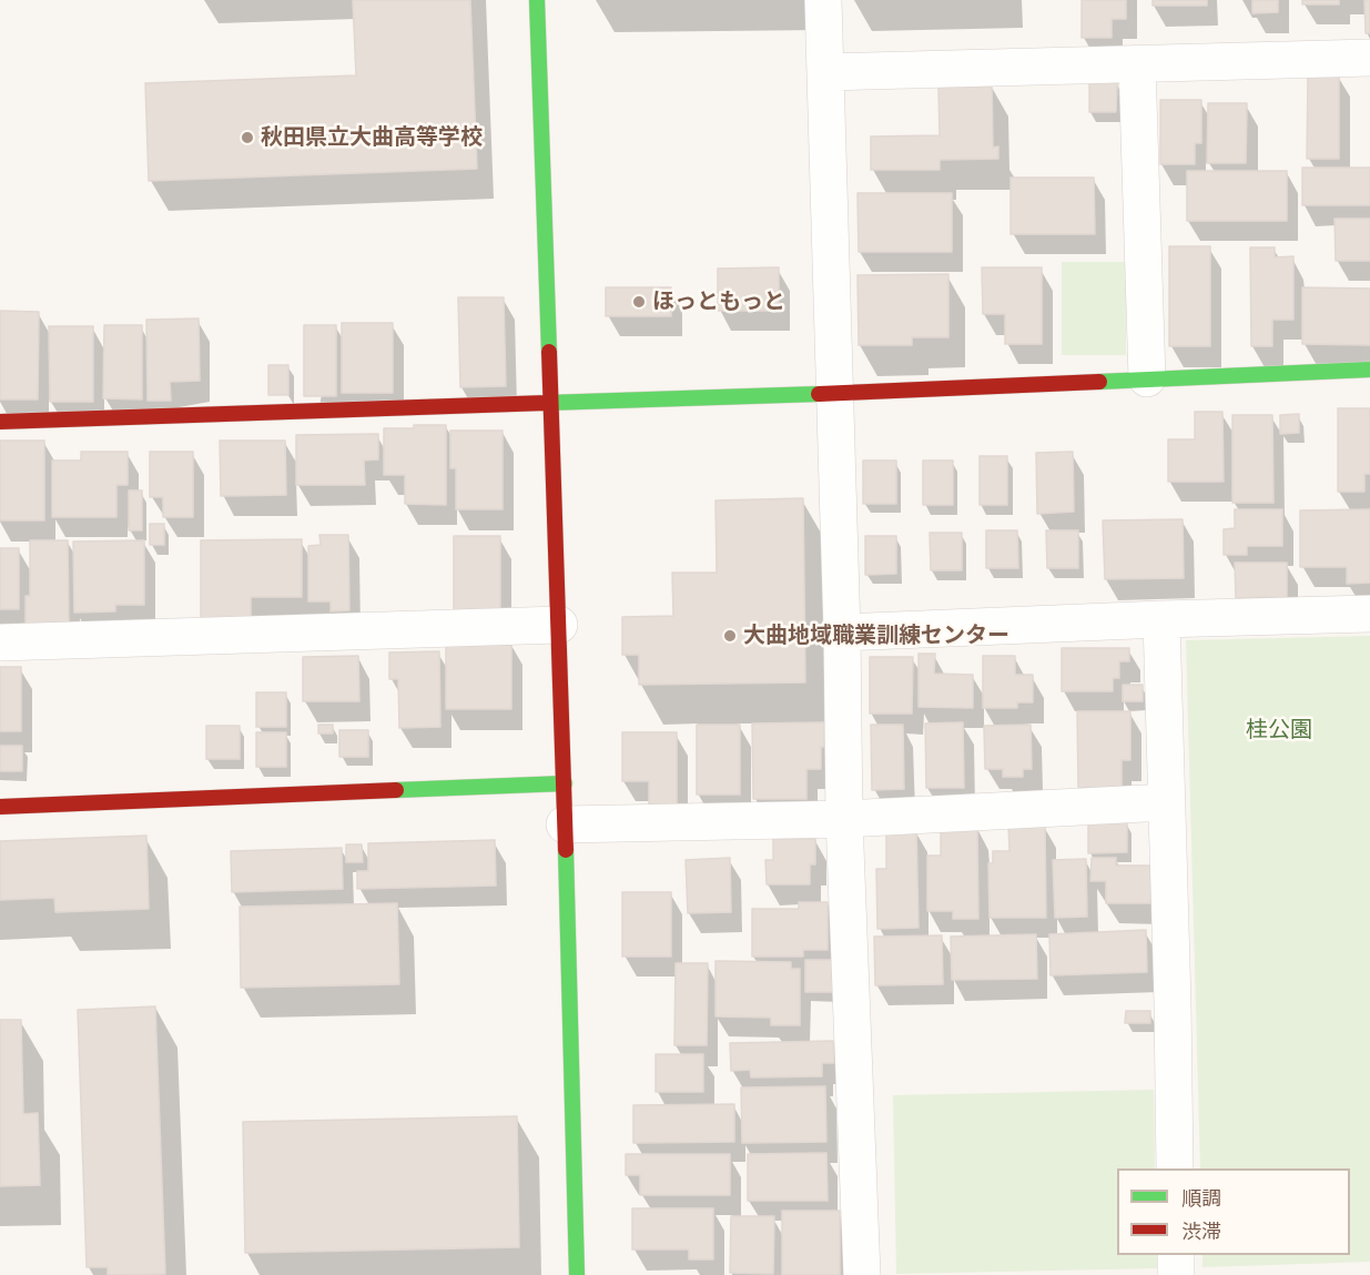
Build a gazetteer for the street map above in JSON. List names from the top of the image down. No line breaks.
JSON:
{"parks":["桂公園"],"places":["秋田県立大曲高等学校","ほっともっと","大曲地域職業訓練センター"],"legend":["順調","渋滞"]}
